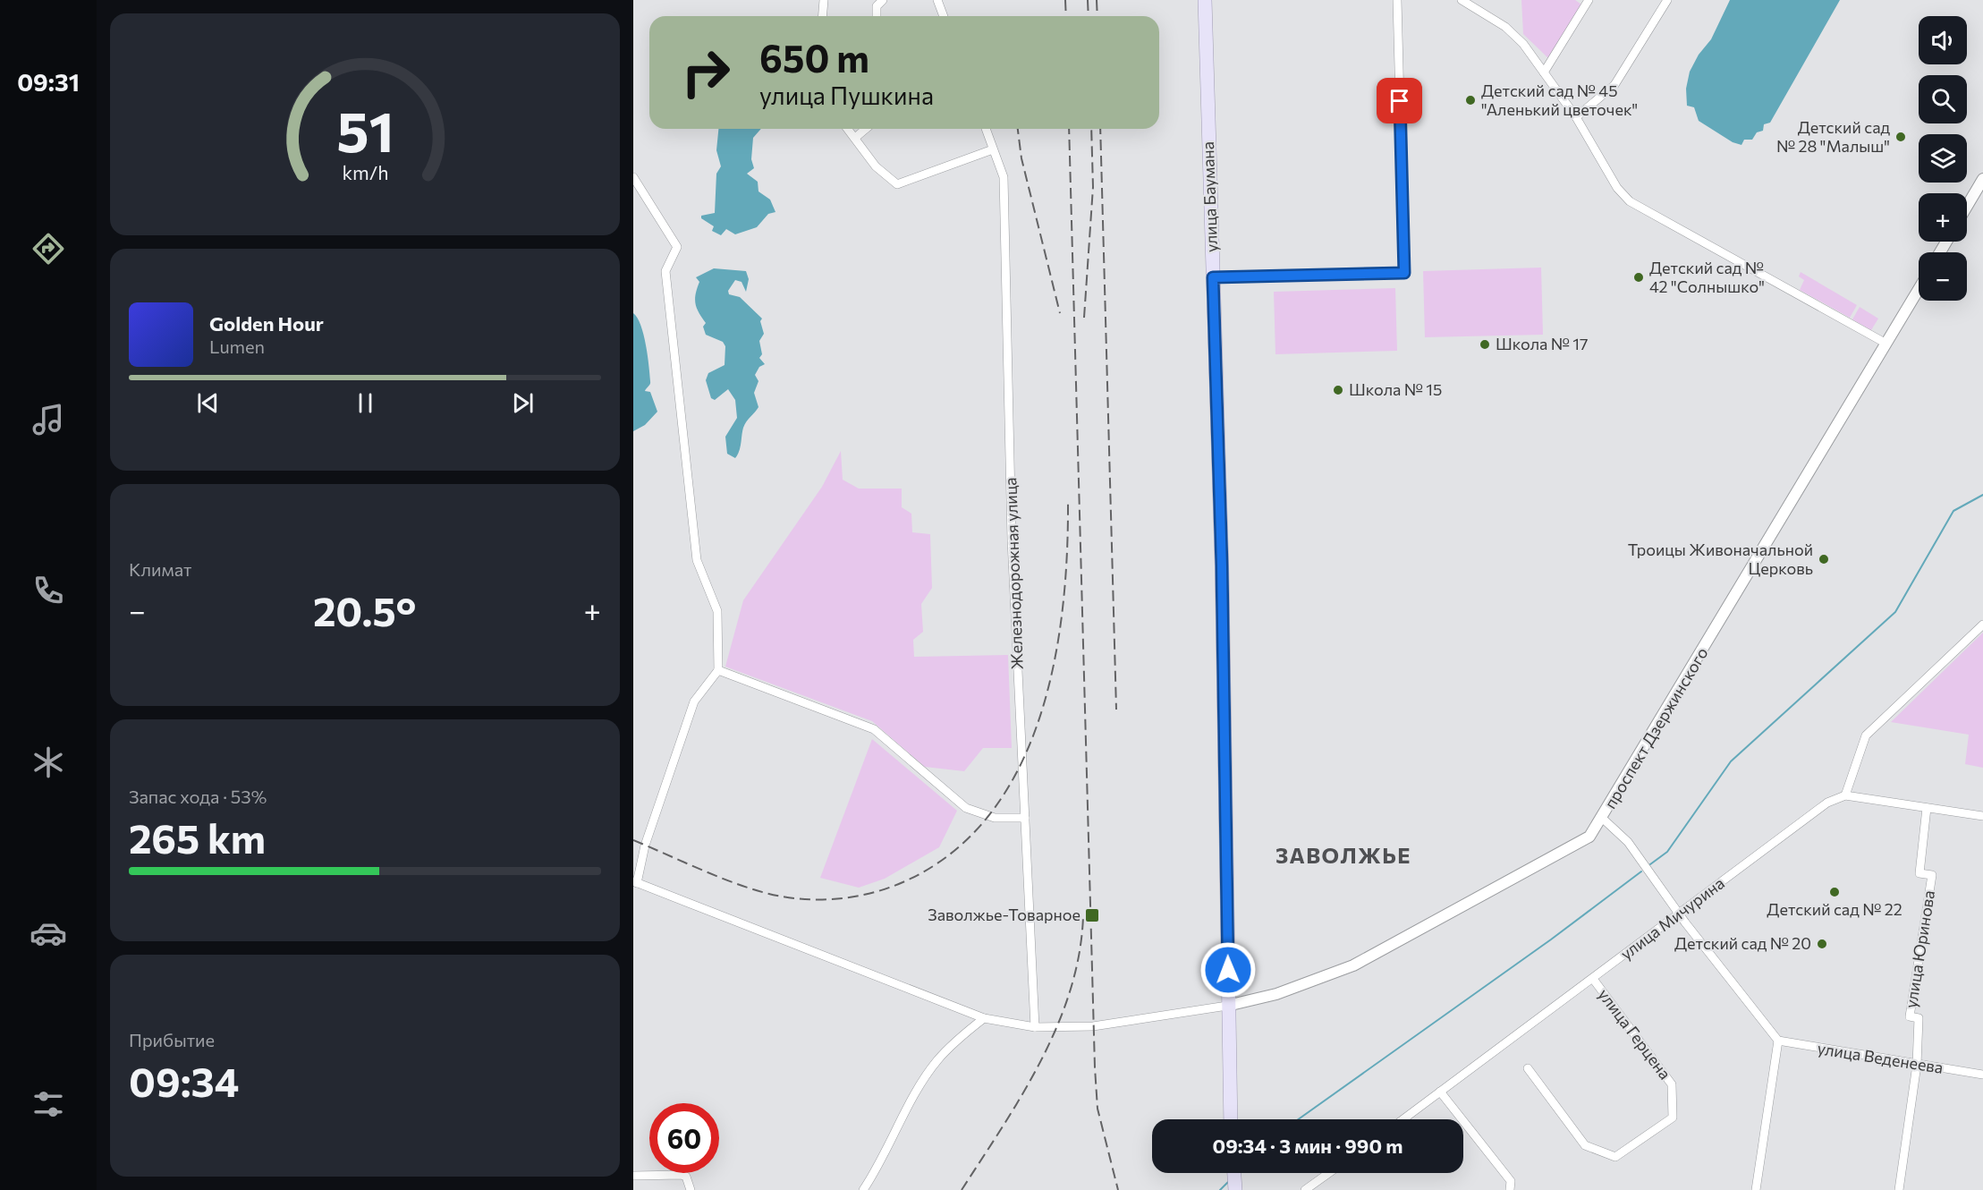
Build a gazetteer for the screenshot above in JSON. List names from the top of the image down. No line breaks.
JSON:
{"streets":{"main road":["улица Баумана"],"street":["Железнодорожная улица","проспект Дзержинского","улица Мичурина","улица Юринова","улица Герцена","улица Веденеева"]},"crossings":[["улица Баумана","проспект Дзержинского"],["улица Мичурина","улица Герцена"],["улица Юринова","улица Веденеева"]],"districts":["ЗАВОЛЖЬЕ"],"places":{"other":["Детский сад № 45 \"Аленький цветочек\"","Детский сад № 28 \"Малыш\"","Детский сад № 42 \"Солнышко\"","Школа № 17","Школа № 15","Троицы Живоначальной Церковь","Детский сад № 22","Детский сад № 20"],"transit":["Заволжье-Товарное"]},"page":{"tabs":"09:31","map_buttons":["+","−"],"turn":["650 m","улица Пушкина"],"song":["Golden Hour","Lumen"],"tile":["Климат",["Запас хода · 53%","265 km"],["Прибытие","09:34"]],"heat":["−","20.5°","+"],"limit":"60","trip":"09:34 · 3 мин · 990 m","gauge":["51","km/h"]}}
